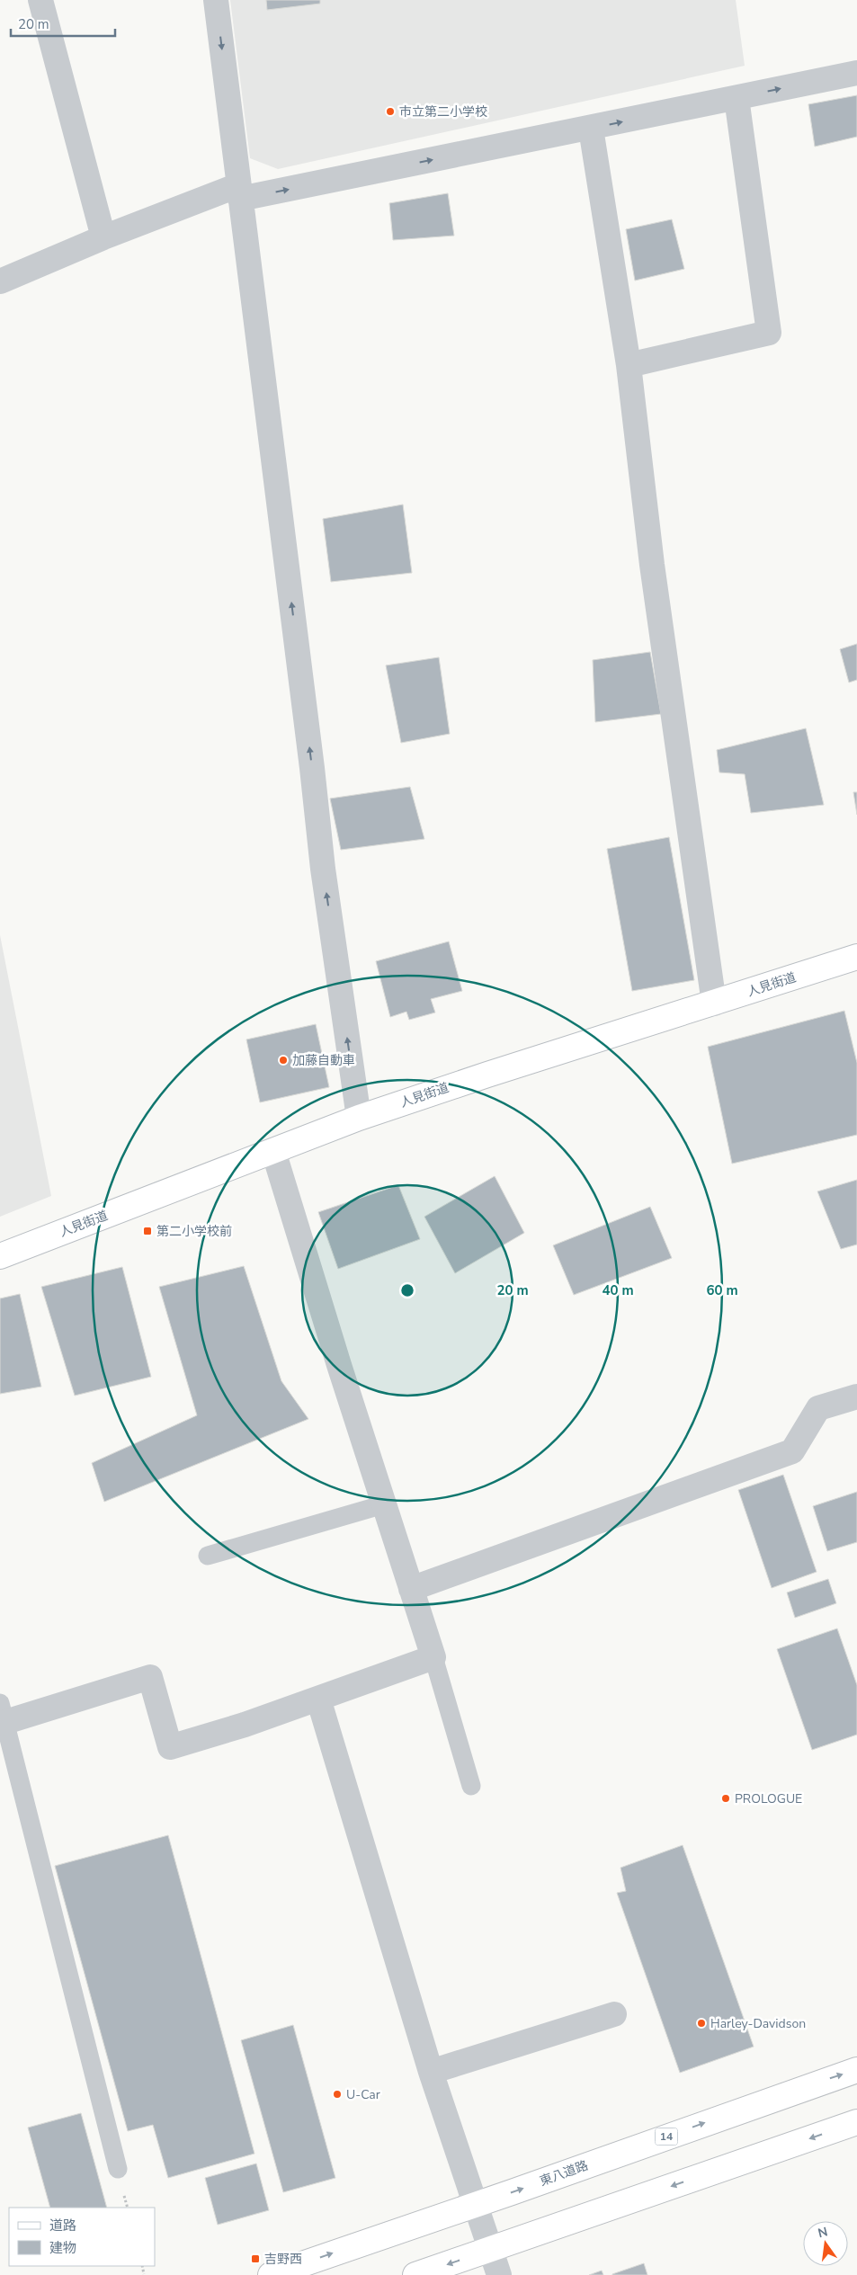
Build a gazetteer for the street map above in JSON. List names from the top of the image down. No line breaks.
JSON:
{"streets":{"main road":["人見街道","14","東八道路"]},"places":{"other":["市立第二小学校","加藤自動車","PROLOGUE","Harley-Davidson","U-Car"],"transit":["第二小学校前","吉野西"]},"legend":["道路","建物"],"scale_bar":"20 m","north":"top","rings":["20 m","40 m","60 m"]}
